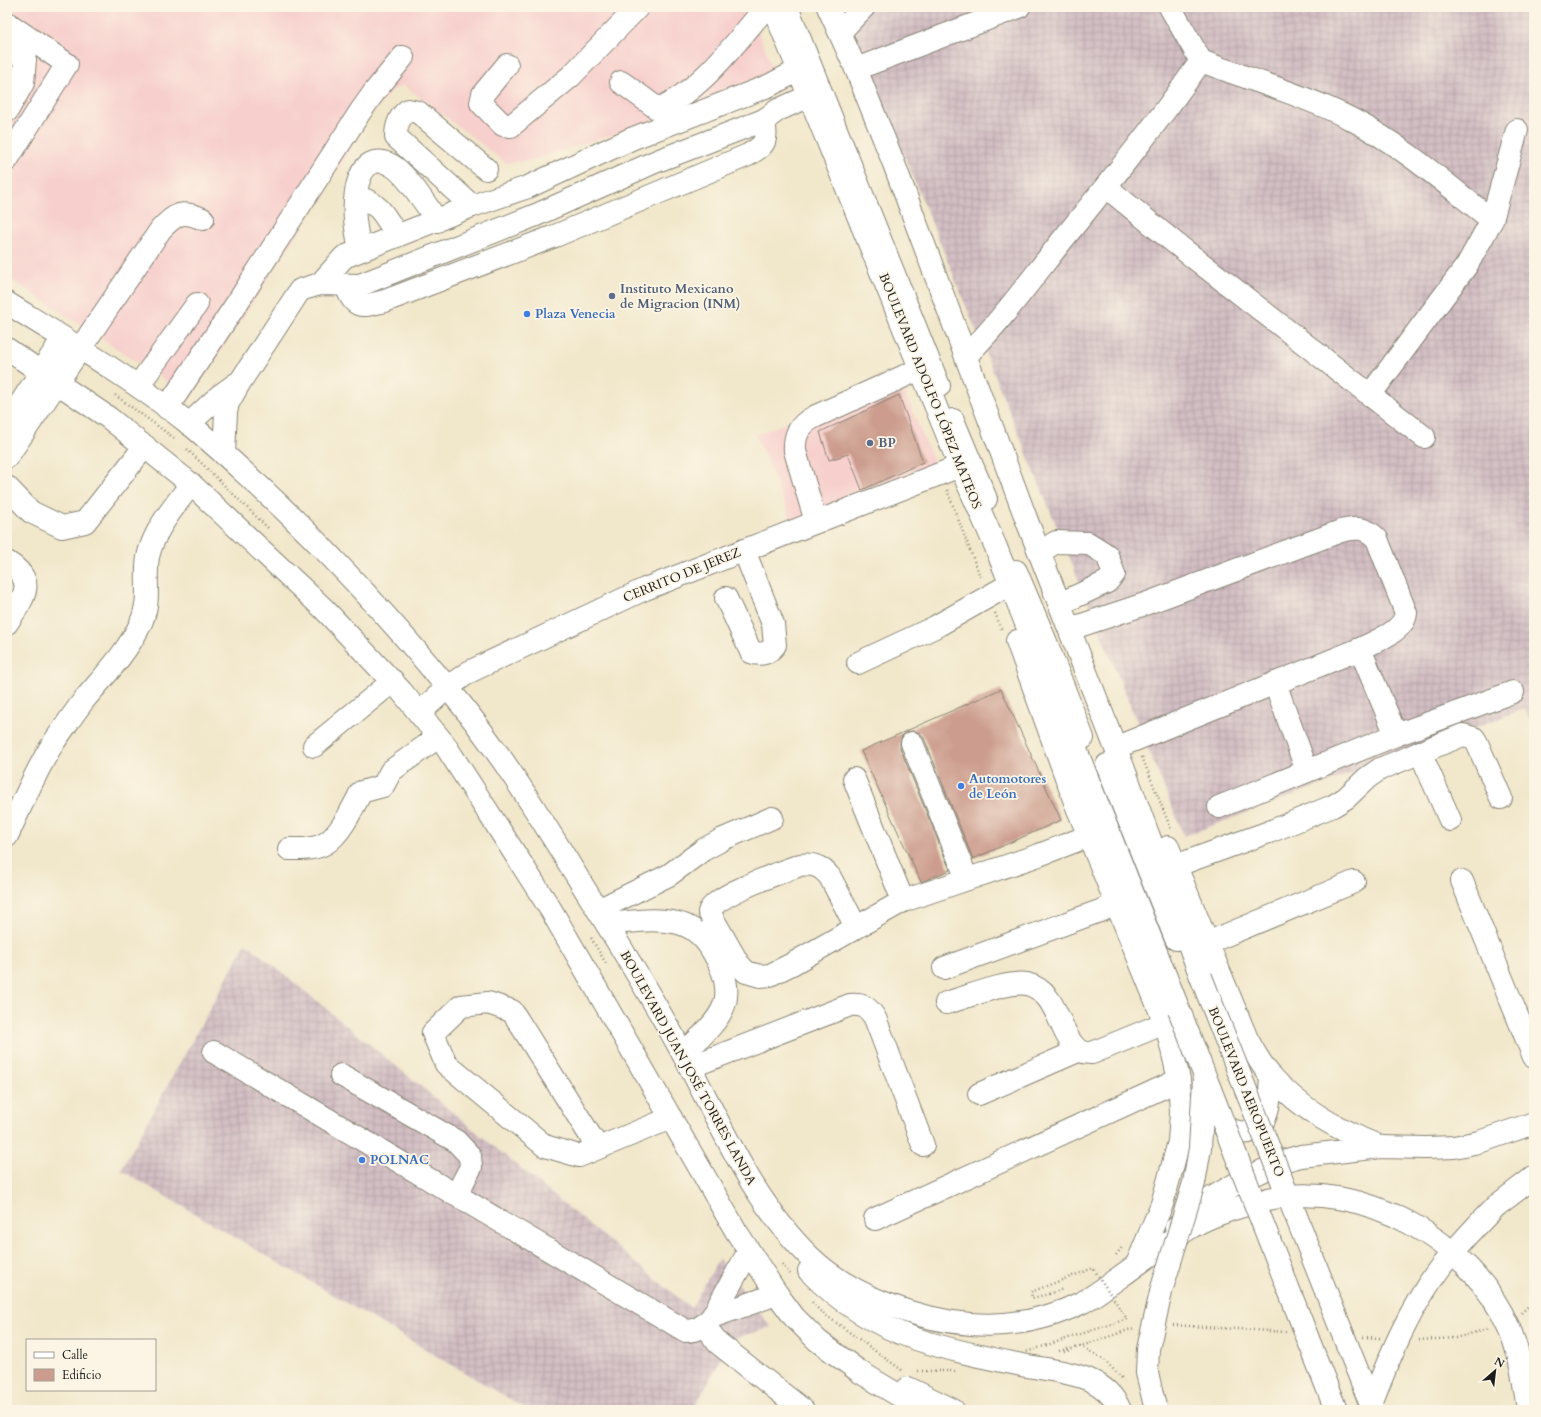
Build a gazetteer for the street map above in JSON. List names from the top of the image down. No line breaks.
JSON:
{"streets":{"main road":["BOULEVARD ADOLFO LÓPEZ MATEOS","CERRITO DE JEREZ","BOULEVARD JUAN JOSÉ TORRES LANDA","BOULEVARD AEROPUERTO"]},"crossings":[["BOULEVARD ADOLFO LÓPEZ MATEOS","CERRITO DE JEREZ"],["BOULEVARD ADOLFO LÓPEZ MATEOS","BOULEVARD AEROPUERTO"],["CERRITO DE JEREZ","BOULEVARD JUAN JOSÉ TORRES LANDA"]],"places":["Instituto Mexicano de Migracion (INM)","Plaza Venecia","BP","Automotores de León","POLNAC"],"legend":["Calle","Edificio"],"north":"top right"}
